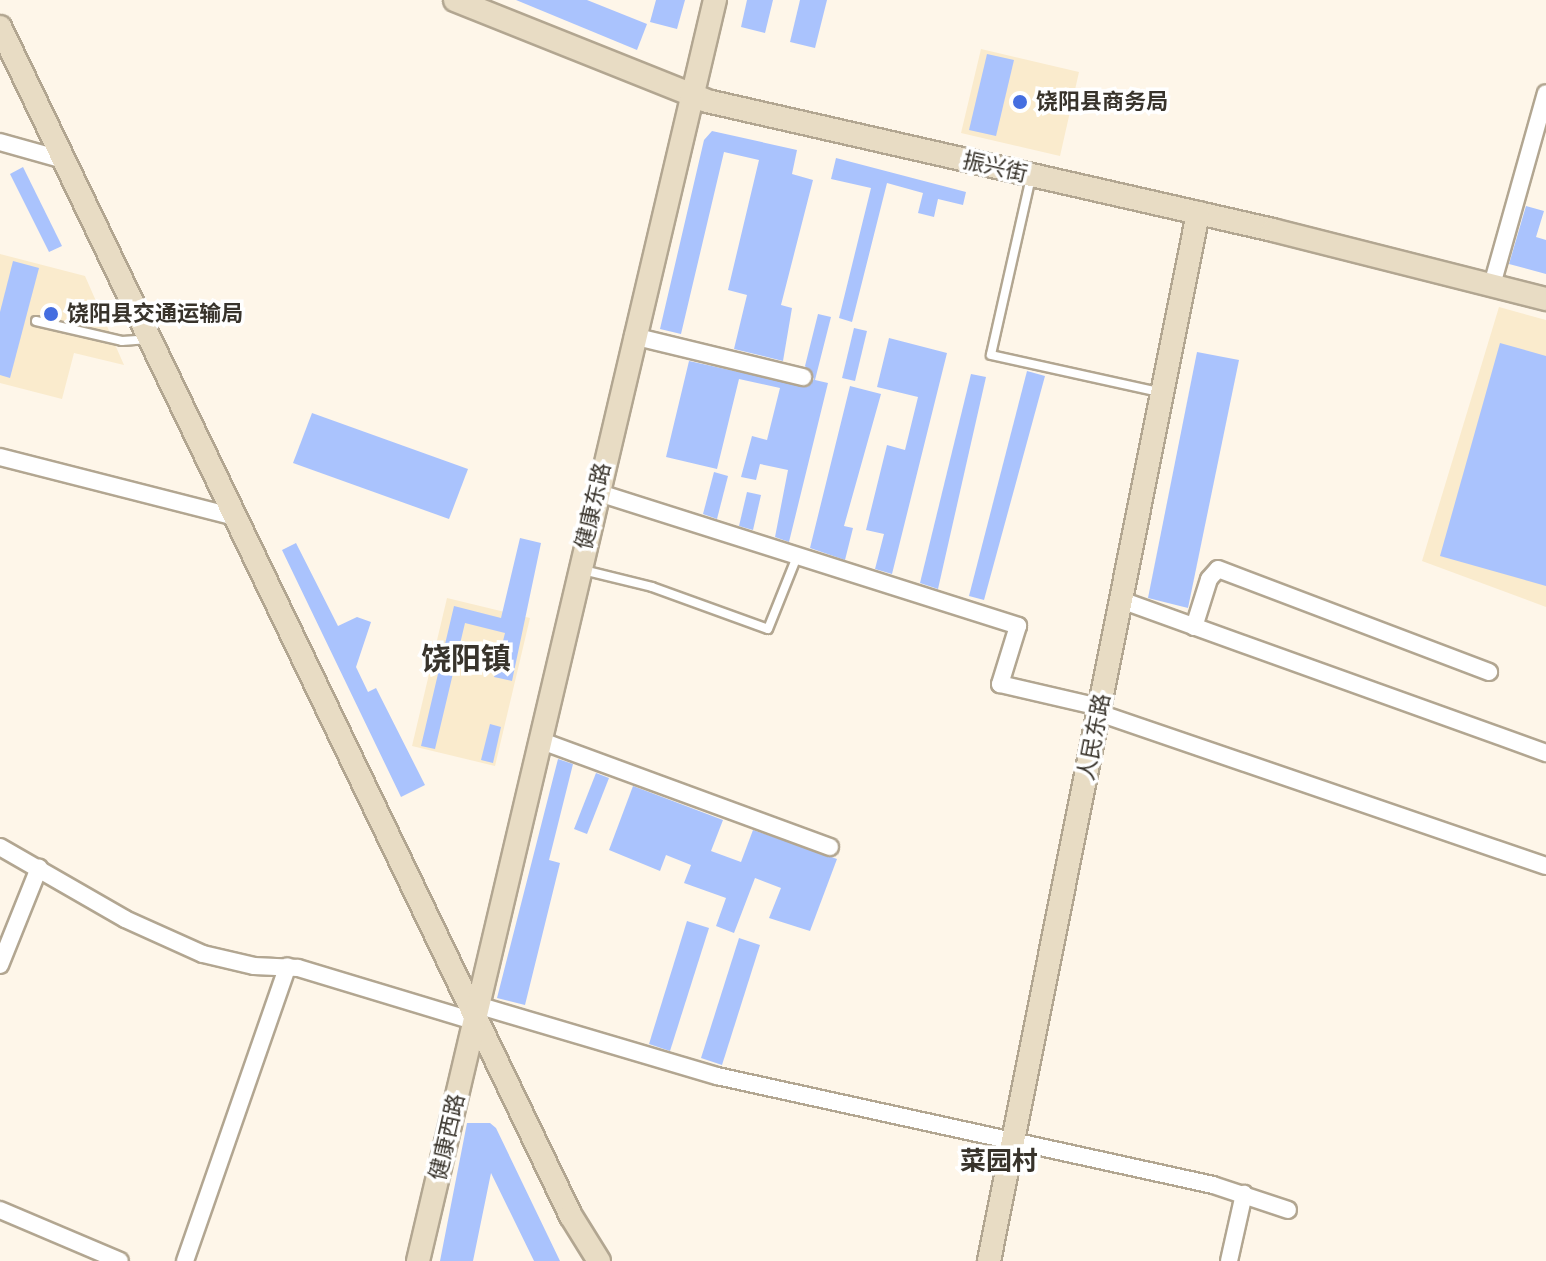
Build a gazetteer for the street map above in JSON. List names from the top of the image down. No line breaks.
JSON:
{"streets":{"street":["振兴街","健康东路","人民东路","健康西路"]},"crossings":[["振兴街","健康东路"],["振兴街","人民东路"],["健康东路","健康西路"]],"districts":["饶阳镇","菜园村"],"places":["饶阳县商务局","饶阳县交通运输局"]}
